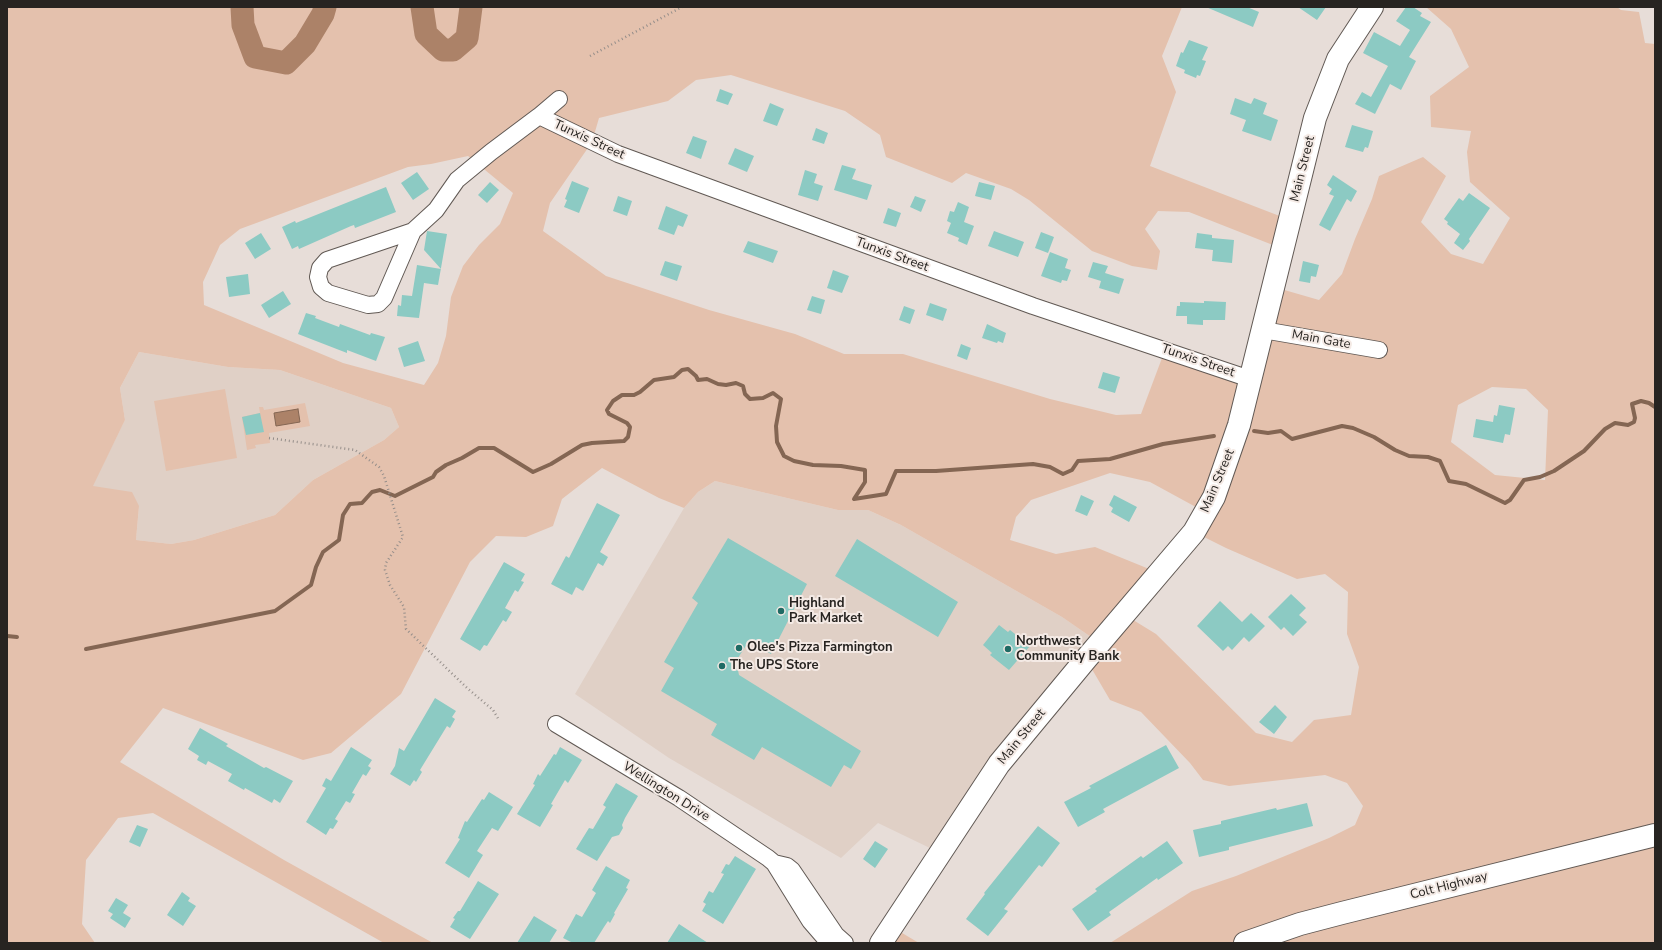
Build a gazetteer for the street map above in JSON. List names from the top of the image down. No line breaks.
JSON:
{"streets":{"highway":["Main Street","Colt Highway"],"street":["Tunxis Street","Main Gate","Wellington Drive"]},"crossings":[["Tunxis Street","Main Street"],["Main Street","Main Gate"]],"places":["Highland Park Market","Olee's Pizza Farmington","Northwest Community Bank","The UPS Store"]}
